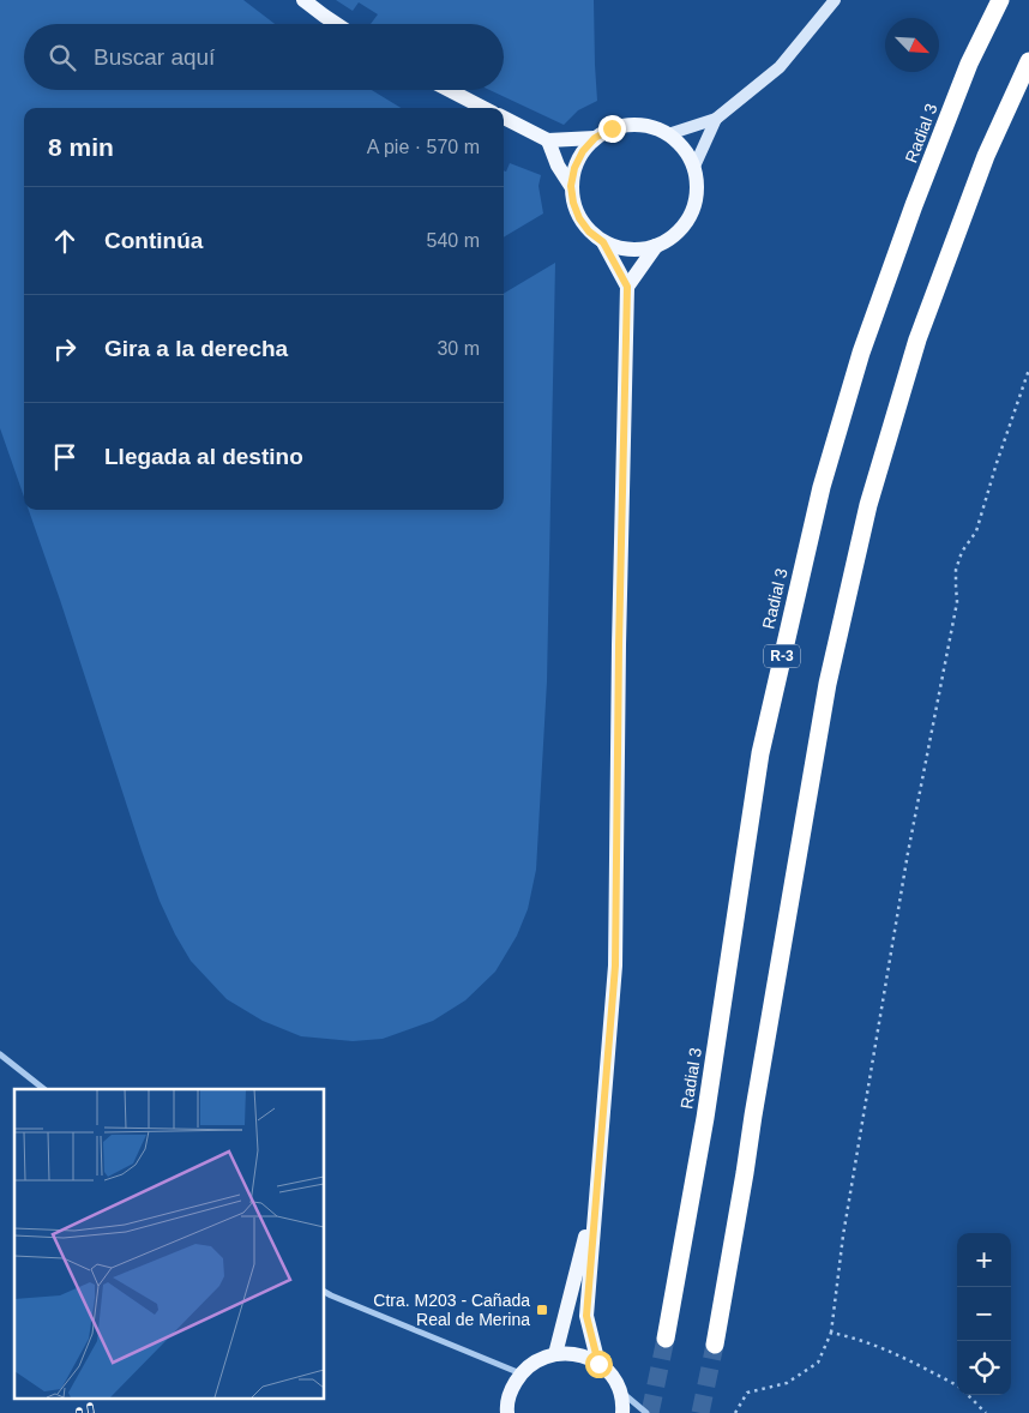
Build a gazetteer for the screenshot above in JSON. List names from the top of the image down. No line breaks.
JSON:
{"streets":{"highway":["Radial 3","R-3"]},"places":{"transit":["Ctra. M203 - Cañada Real de Merina"]},"north":"bottom right","page":{"search":"Buscar aquí","heading":["8 min","A pie · 570 m"],"list":[["Continúa","540 m"],["Gira a la derecha","30 m"],"Llegada al destino"],"map_buttons":["+","−"]}}
